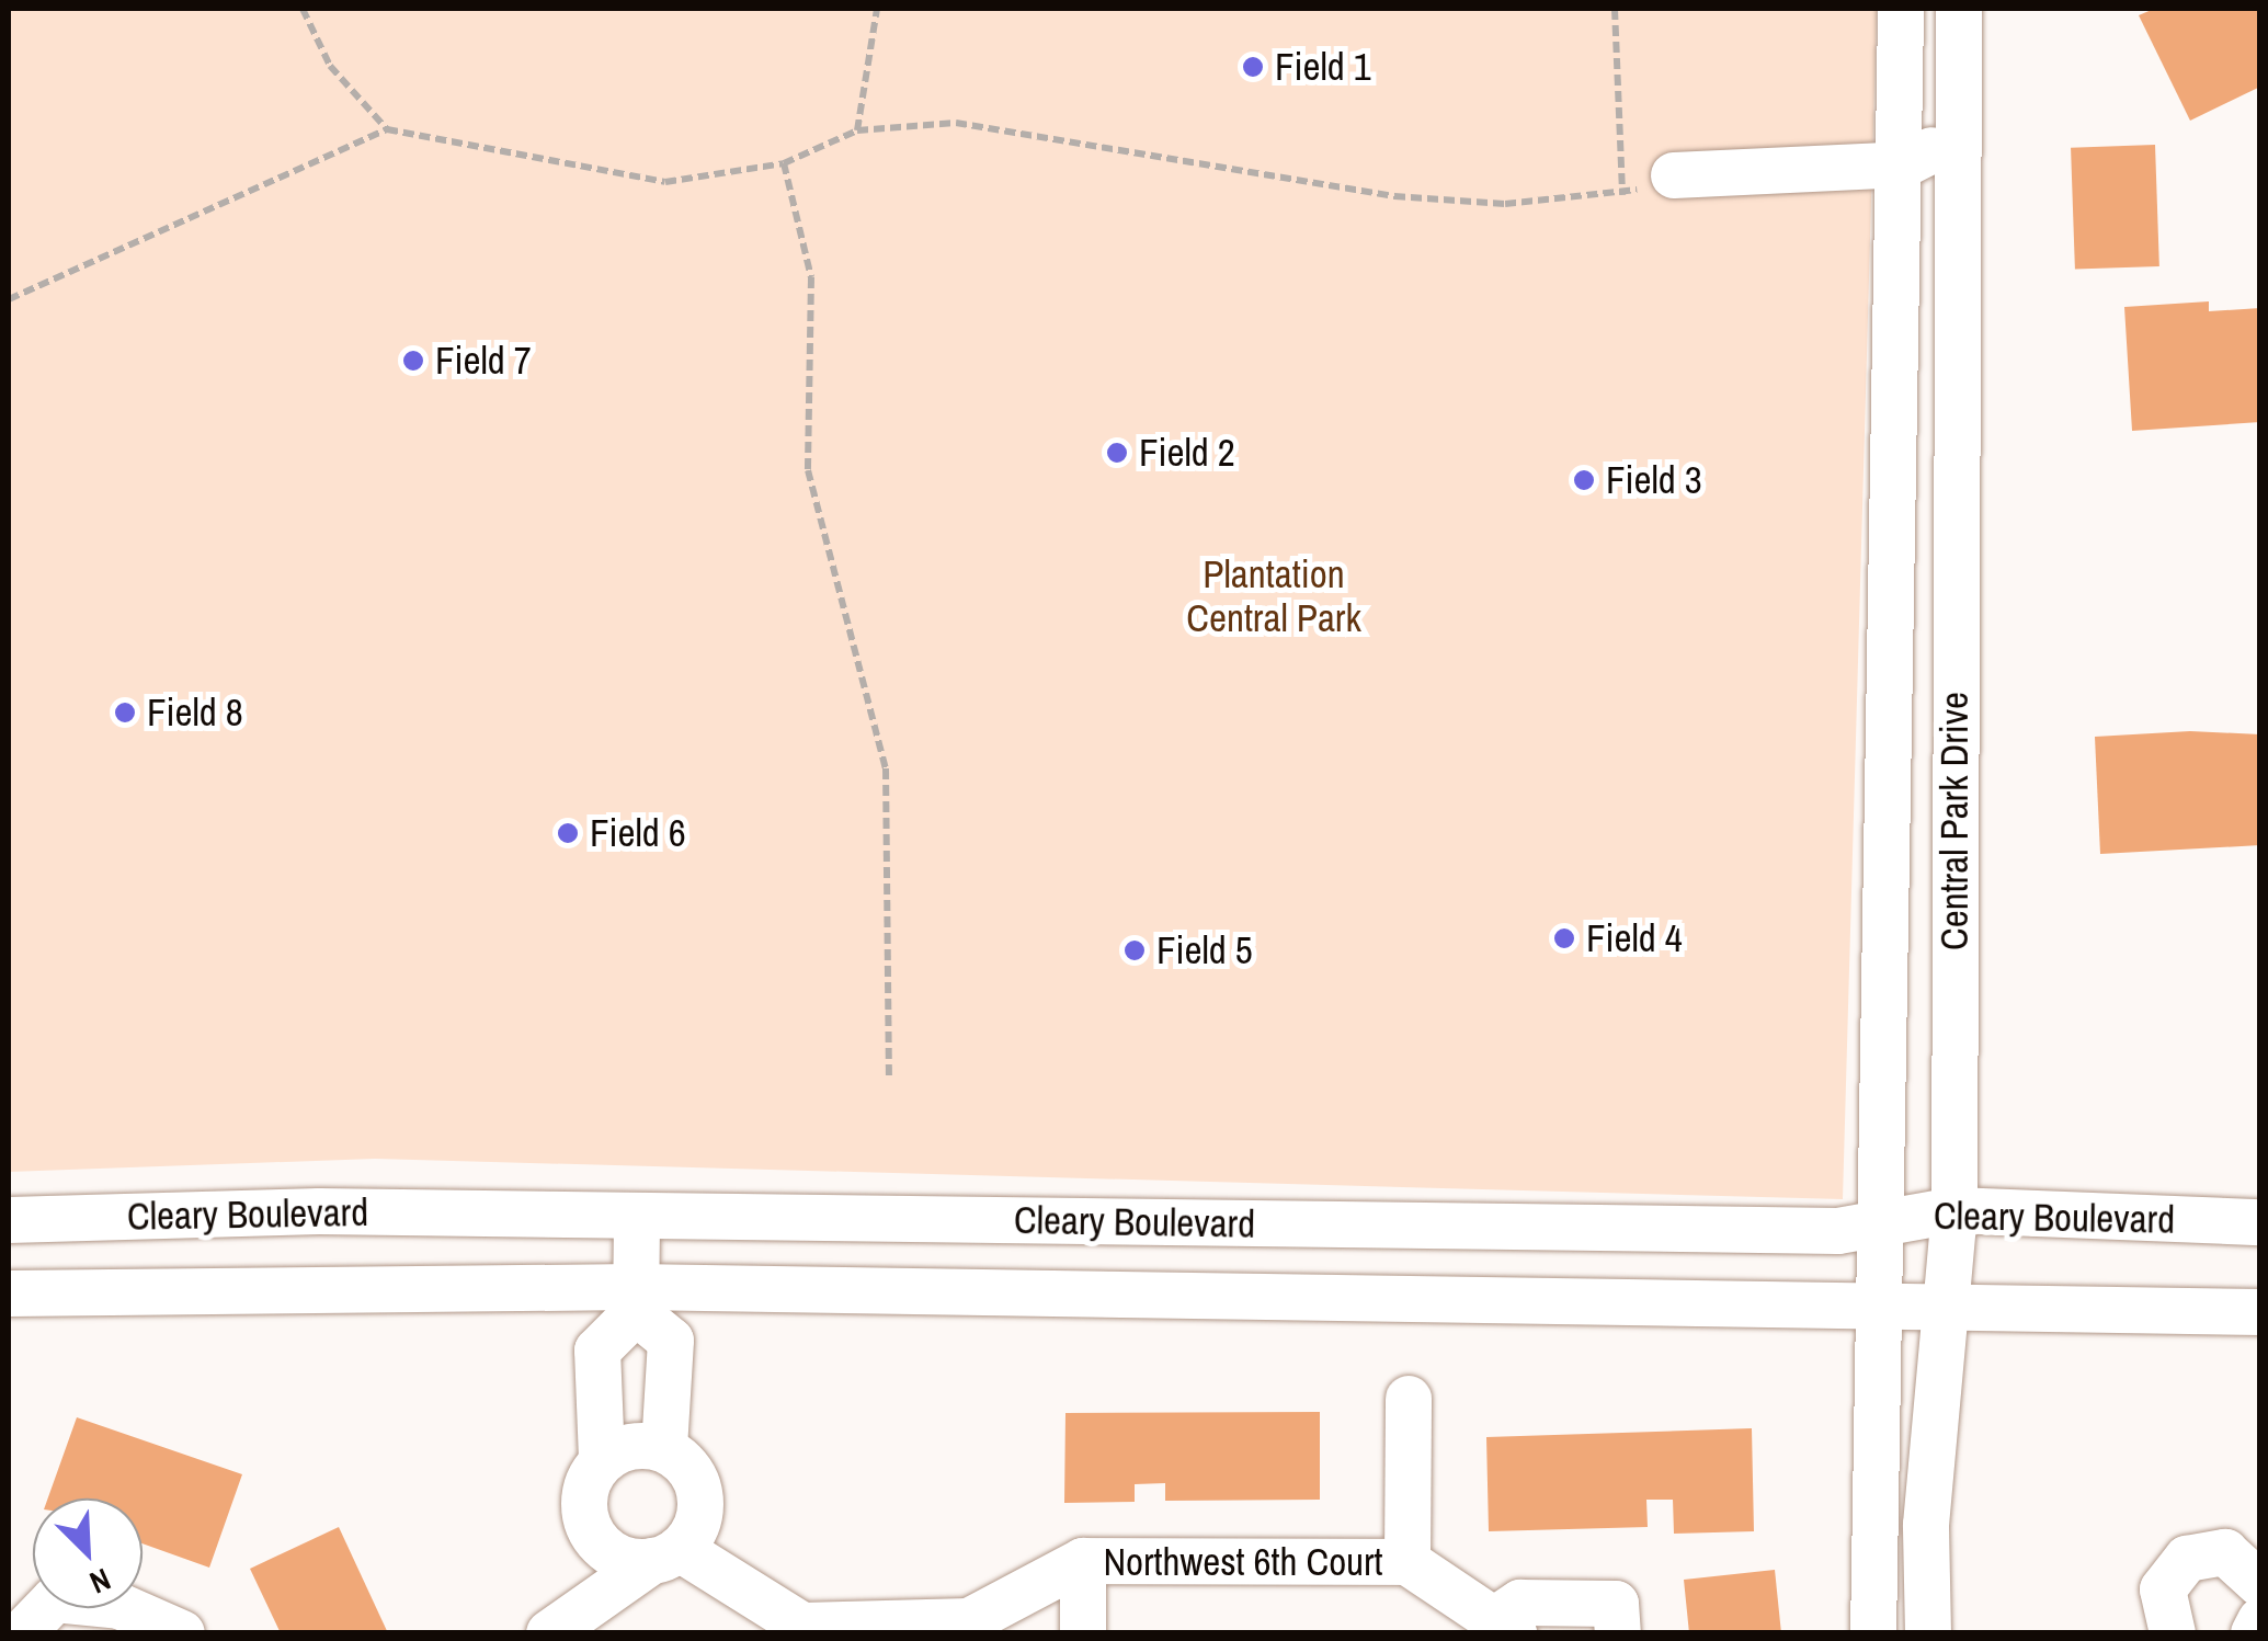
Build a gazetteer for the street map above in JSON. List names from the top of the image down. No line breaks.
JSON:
{"streets":{"street":["Central Park Drive","Cleary Boulevard","Northwest 6th Court"]},"crossings":[["Central Park Drive","Cleary Boulevard"]],"parks":["Plantation Central Park"],"places":["Field 1","Field 7","Field 2","Field 3","Field 8","Field 6","Field 4","Field 5"],"north":"bottom right"}
